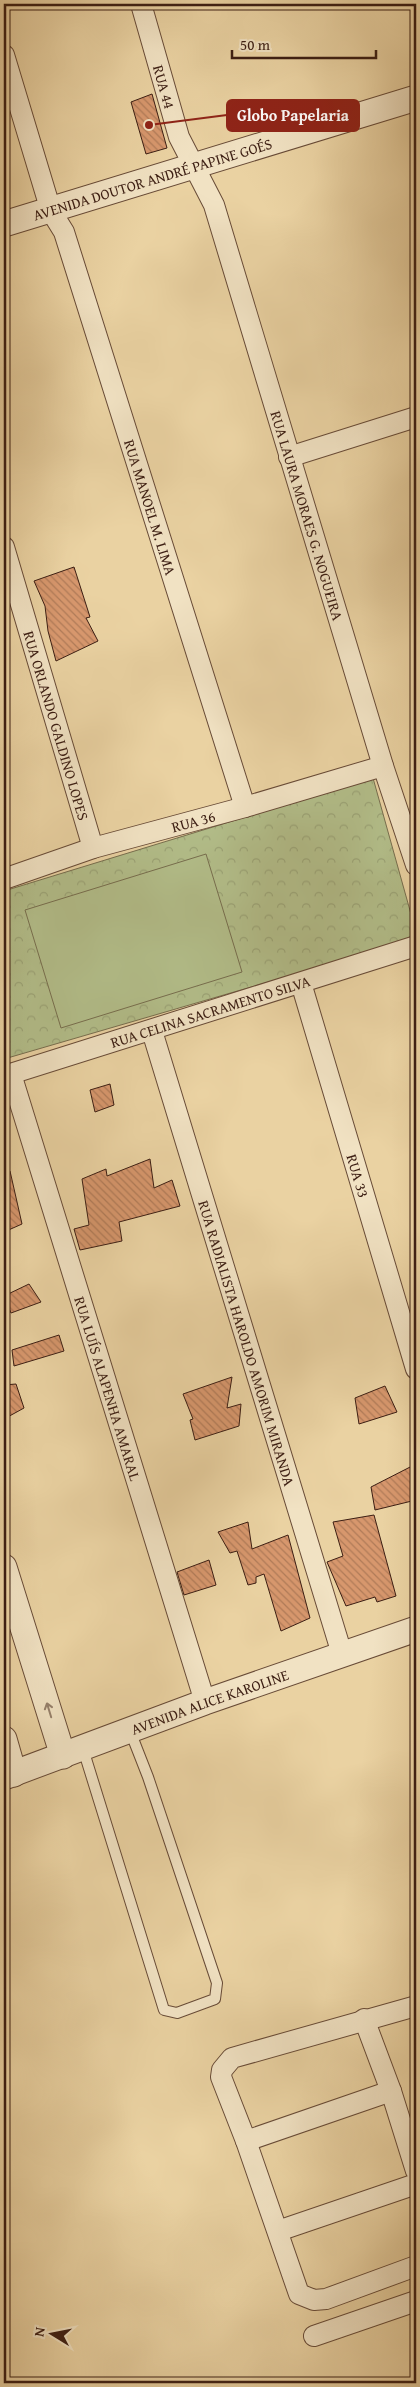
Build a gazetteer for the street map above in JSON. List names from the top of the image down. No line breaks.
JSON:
{"streets":{"street":["RUA 44","AVENIDA DOUTOR ANDRÉ PAPINE GOÉS","RUA MANOEL M. LIMA","RUA LAURA MORAES G. NOGUEIRA","RUA ORLANDO GALDINO LOPES","RUA 36","RUA CELINA SACRAMENTO SILVA","RUA 33","RUA RADIALISTA HAROLDO AMORIM MIRANDA","RUA LUÍS ALAPENHA AMARAL","AVENIDA ALICE KAROLINE"]},"crossings":[["RUA 44","AVENIDA DOUTOR ANDRÉ PAPINE GOÉS"],["RUA 44","RUA LAURA MORAES G. NOGUEIRA"],["AVENIDA DOUTOR ANDRÉ PAPINE GOÉS","RUA MANOEL M. LIMA"],["AVENIDA DOUTOR ANDRÉ PAPINE GOÉS","RUA LAURA MORAES G. NOGUEIRA"],["RUA MANOEL M. LIMA","RUA 36"],["RUA LAURA MORAES G. NOGUEIRA","RUA 36"],["RUA ORLANDO GALDINO LOPES","RUA 36"],["RUA CELINA SACRAMENTO SILVA","RUA 33"],["RUA CELINA SACRAMENTO SILVA","RUA RADIALISTA HAROLDO AMORIM MIRANDA"],["RUA CELINA SACRAMENTO SILVA","RUA LUÍS ALAPENHA AMARAL"],["RUA RADIALISTA HAROLDO AMORIM MIRANDA","AVENIDA ALICE KAROLINE"],["RUA LUÍS ALAPENHA AMARAL","AVENIDA ALICE KAROLINE"]],"places":["Globo Papelaria"],"scale_bar":"50 m","north":"left"}
